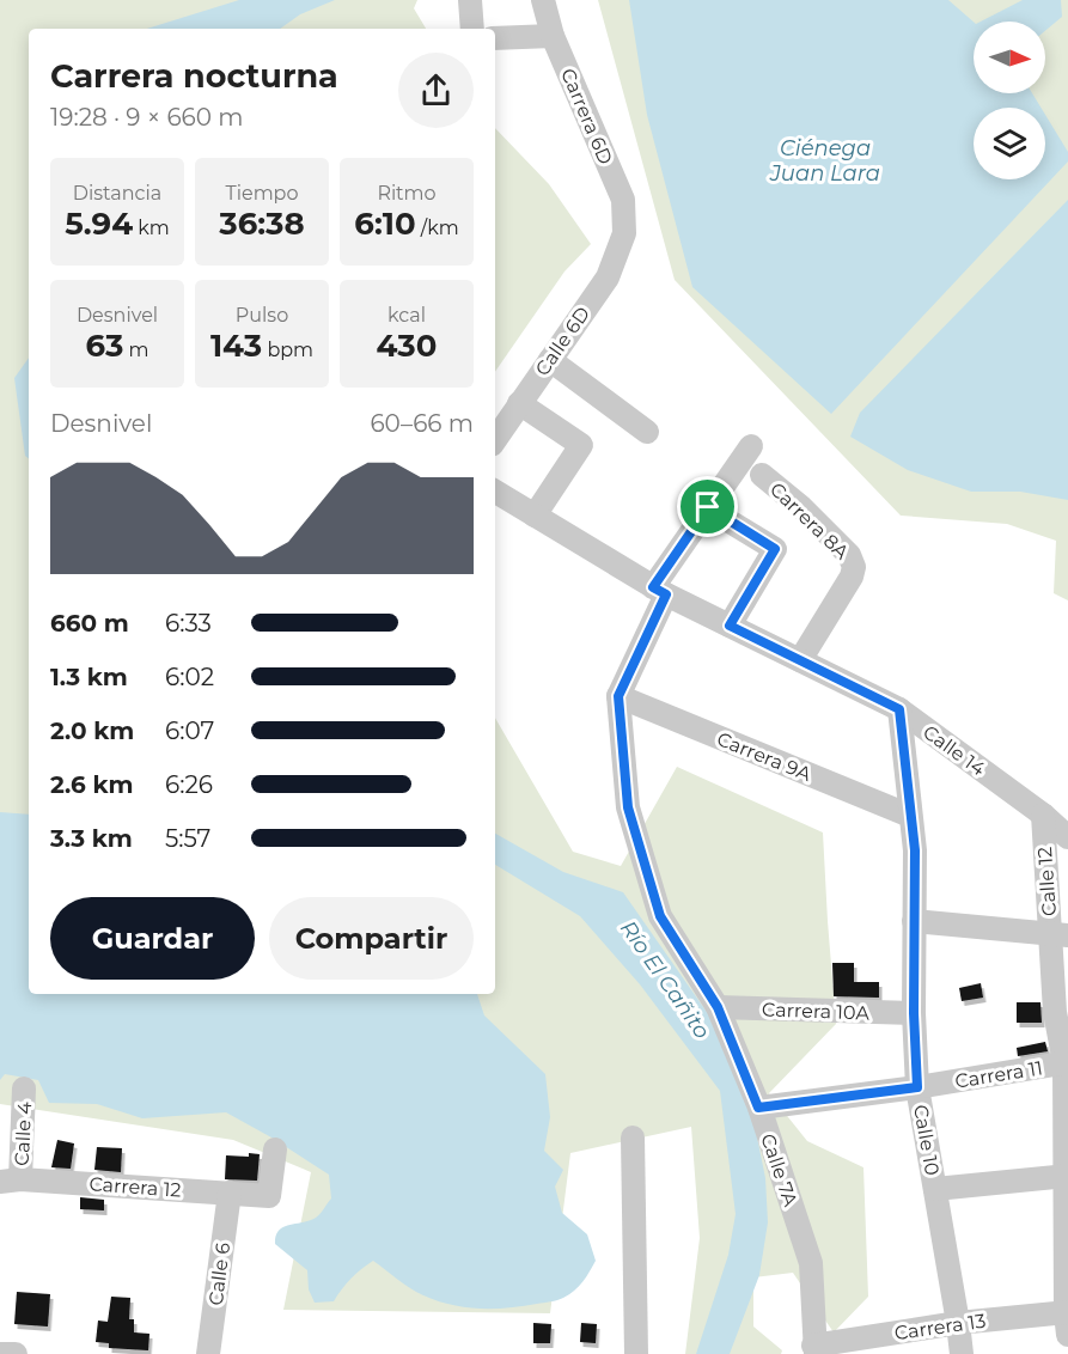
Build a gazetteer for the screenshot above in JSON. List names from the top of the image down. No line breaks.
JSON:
{"streets":{"street":["Carrera 6D","Calle 6D","Carrera 8A","Calle 14","Carrera 9A","Calle 12","Carrera 10A","Carrera 11","Calle 4","Calle 10","Calle 7A","Carrera 12","Calle 6","Carrera 13"]},"crossings":[["Carrera 6D","Calle 6D"],["Carrera 8A","Calle 14"],["Calle 14","Calle 12"],["Calle 14","Calle 10"],["Carrera 9A","Calle 10"],["Carrera 9A","Calle 7A"],["Calle 12","Carrera 11"],["Calle 12","Carrera 13"],["Carrera 10A","Calle 10"],["Carrera 10A","Calle 7A"],["Carrera 11","Calle 10"],["Carrera 11","Calle 7A"],["Calle 4","Carrera 12"],["Calle 10","Carrera 13"],["Calle 7A","Carrera 13"],["Carrera 12","Calle 6"]],"water":["Ciénega Juan Lara","Río El Cañito"],"north":"right","page":{"heading":["Carrera nocturna","19:28 · 9 × 660 m"],"stats":[["Distancia","5.94 km"],["Tiempo","36:38"],["Ritmo","6:10 /km"],["Desnivel","63 m"],["Pulso","143 bpm"],["kcal","430"]],"chart":["Desnivel","60–66 m"],"list":[{"name":"660 m","note":"6:33"},{"name":"1.3 km","note":"6:02"},{"name":"2.0 km","note":"6:07"},{"name":"2.6 km","note":"6:26"},{"name":"3.3 km","note":"5:57"}],"buttons":["Guardar","Compartir"]}}
